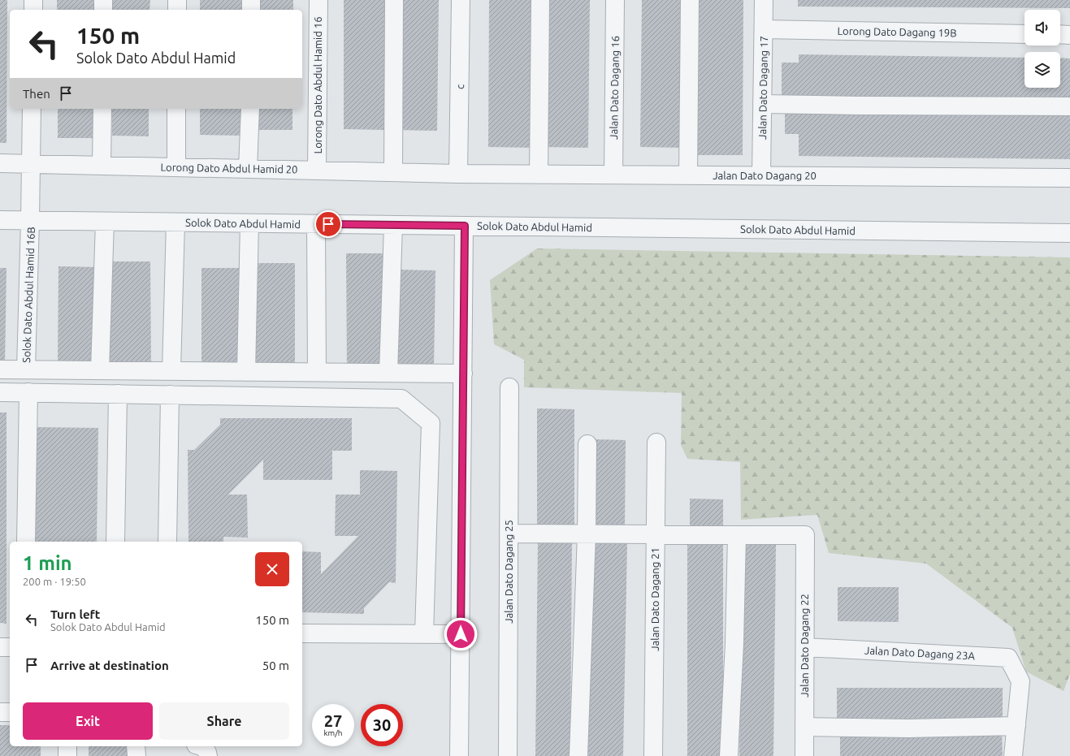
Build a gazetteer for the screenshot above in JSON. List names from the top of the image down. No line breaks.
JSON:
{"streets":{"street":["Lorong Dato Dagang 19B","Lorong Dato Abdul Hamid 16","c","Jalan Dato Dagang 16","Jalan Dato Dagang 17","Lorong Dato Abdul Hamid 20","Jalan Dato Dagang 20","Solok Dato Abdul Hamid","Solok Dato Abdul Hamid 16B","Jalan Dato Dagang 25","Jalan Dato Dagang 21","Jalan Dato Dagang 22","Jalan Dato Dagang 23A"]},"crossings":[["Lorong Dato Dagang 19B","Jalan Dato Dagang 17"],["Lorong Dato Abdul Hamid 16","Lorong Dato Abdul Hamid 20"],["c","Lorong Dato Abdul Hamid 20"],["c","Jalan Dato Dagang 20"],["Jalan Dato Dagang 16","Jalan Dato Dagang 20"],["Jalan Dato Dagang 17","Jalan Dato Dagang 20"],["Lorong Dato Abdul Hamid 20","Jalan Dato Dagang 20"],["Lorong Dato Abdul Hamid 20","Solok Dato Abdul Hamid 16B"],["Solok Dato Abdul Hamid","Solok Dato Abdul Hamid 16B"],["Jalan Dato Dagang 22","Jalan Dato Dagang 23A"]],"page":{"turn":["150 m","Solok Dato Abdul Hamid"],"then":"Then","heading":["1 min","200 m · 19:50"],"list":[{"name":"Turn left","note":"Solok Dato Abdul Hamid","value":"150 m"},{"name":"Arrive at destination","value":"50 m"}],"buttons":["Exit","Share"],"speed":"27 km/h","limit":"30"}}
